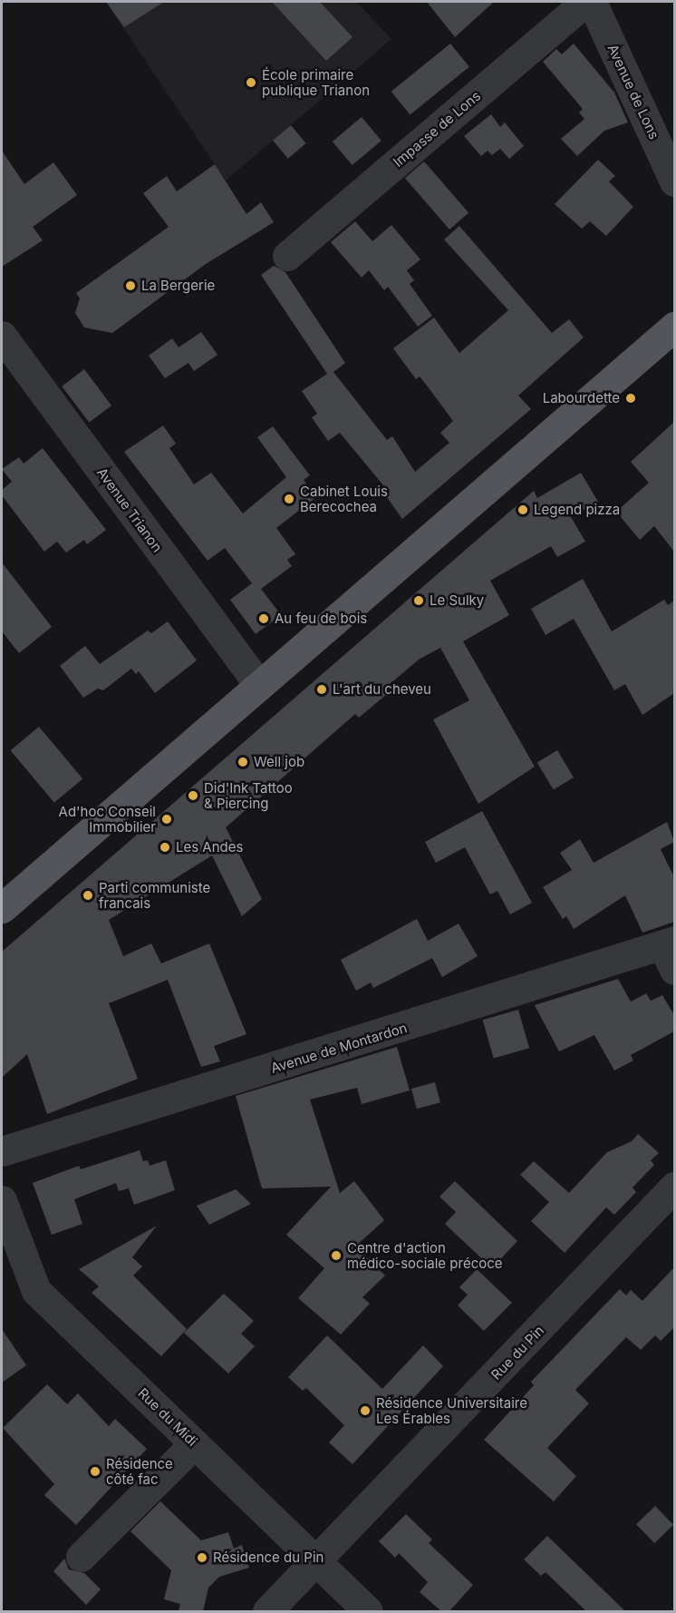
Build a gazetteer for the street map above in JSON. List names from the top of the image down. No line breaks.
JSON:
{"streets":{"street":["Avenue de Lons","Impasse de Lons","Avenue Trianon","Avenue de Montardon","Rue du Pin","Rue du Midi"]},"crossings":[["Rue du Pin","Rue du Midi"]],"places":["École primaire publique Trianon","La Bergerie","Labourdette","Cabinet Louis Berecochea","Legend pizza","Le Sulky","Au feu de bois","L'art du cheveu","Well job","Did'Ink Tattoo & Piercing","Ad'hoc Conseil Immobilier","Les Andes","Parti communiste francais","Centre d'action médico-sociale précoce","Résidence Universitaire Les Érables","Résidence côté fac","Résidence du Pin"]}
